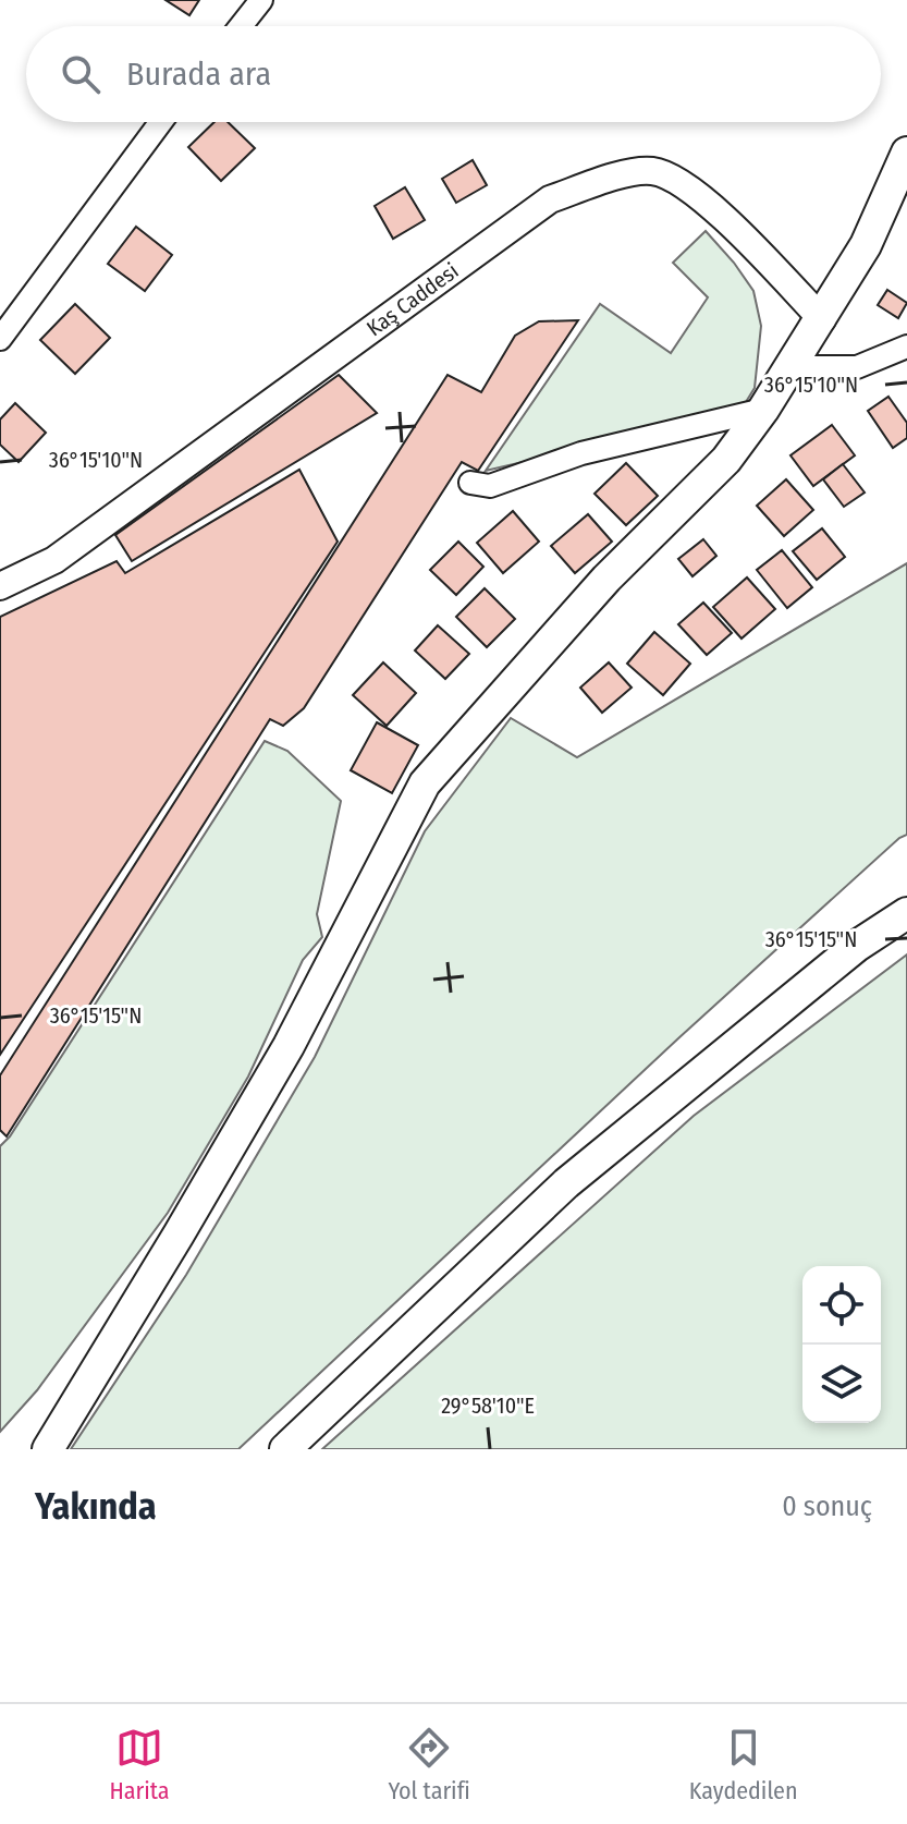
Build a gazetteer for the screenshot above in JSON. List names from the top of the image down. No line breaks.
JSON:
{"streets":{"street":["Kaş Caddesi"]},"page":{"search":"Burada ara","heading":["Yakında","0 sonuç"],"nav":["Harita","Yol tarifi","Kaydedilen"]},"coordinates":["36°15'10\"N","36°15'15\"N","29°58'10\"E"]}
